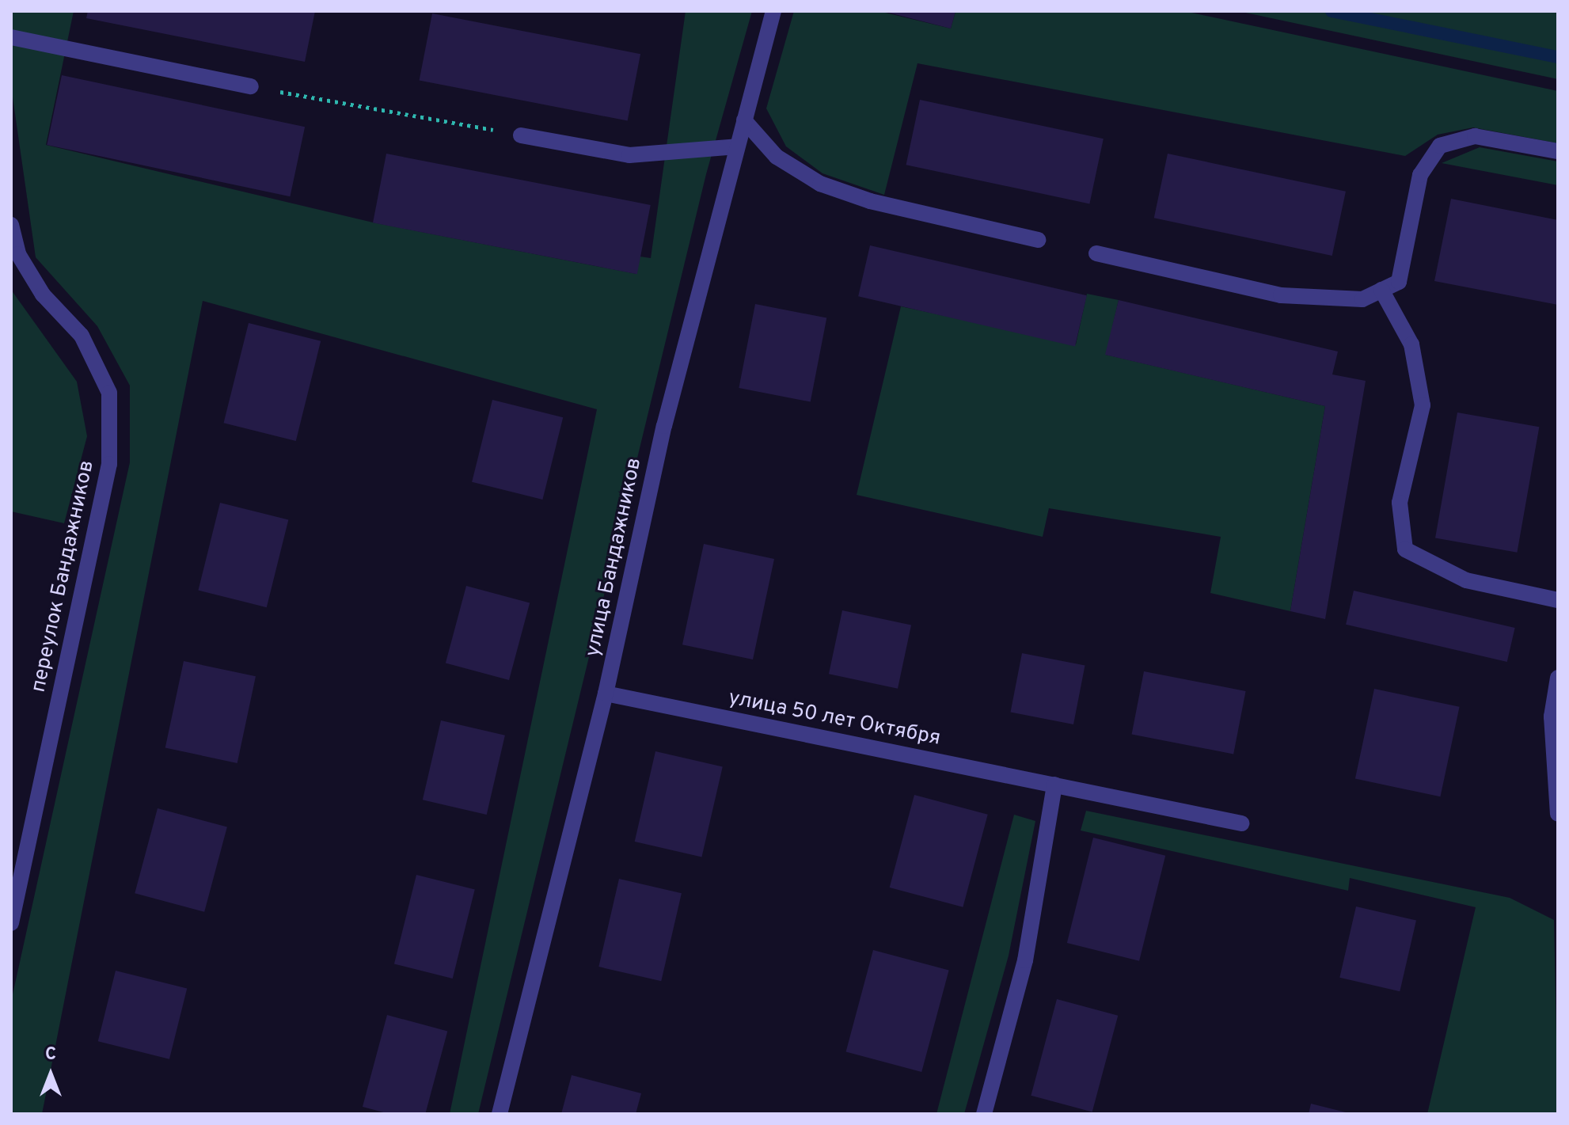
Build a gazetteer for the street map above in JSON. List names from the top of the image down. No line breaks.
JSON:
{"streets":{"street":["улица Бандажников","переулок Бандажников","улица 50 лет Октября"]},"crossings":[["улица Бандажников","улица 50 лет Октября"]],"north":"top"}
